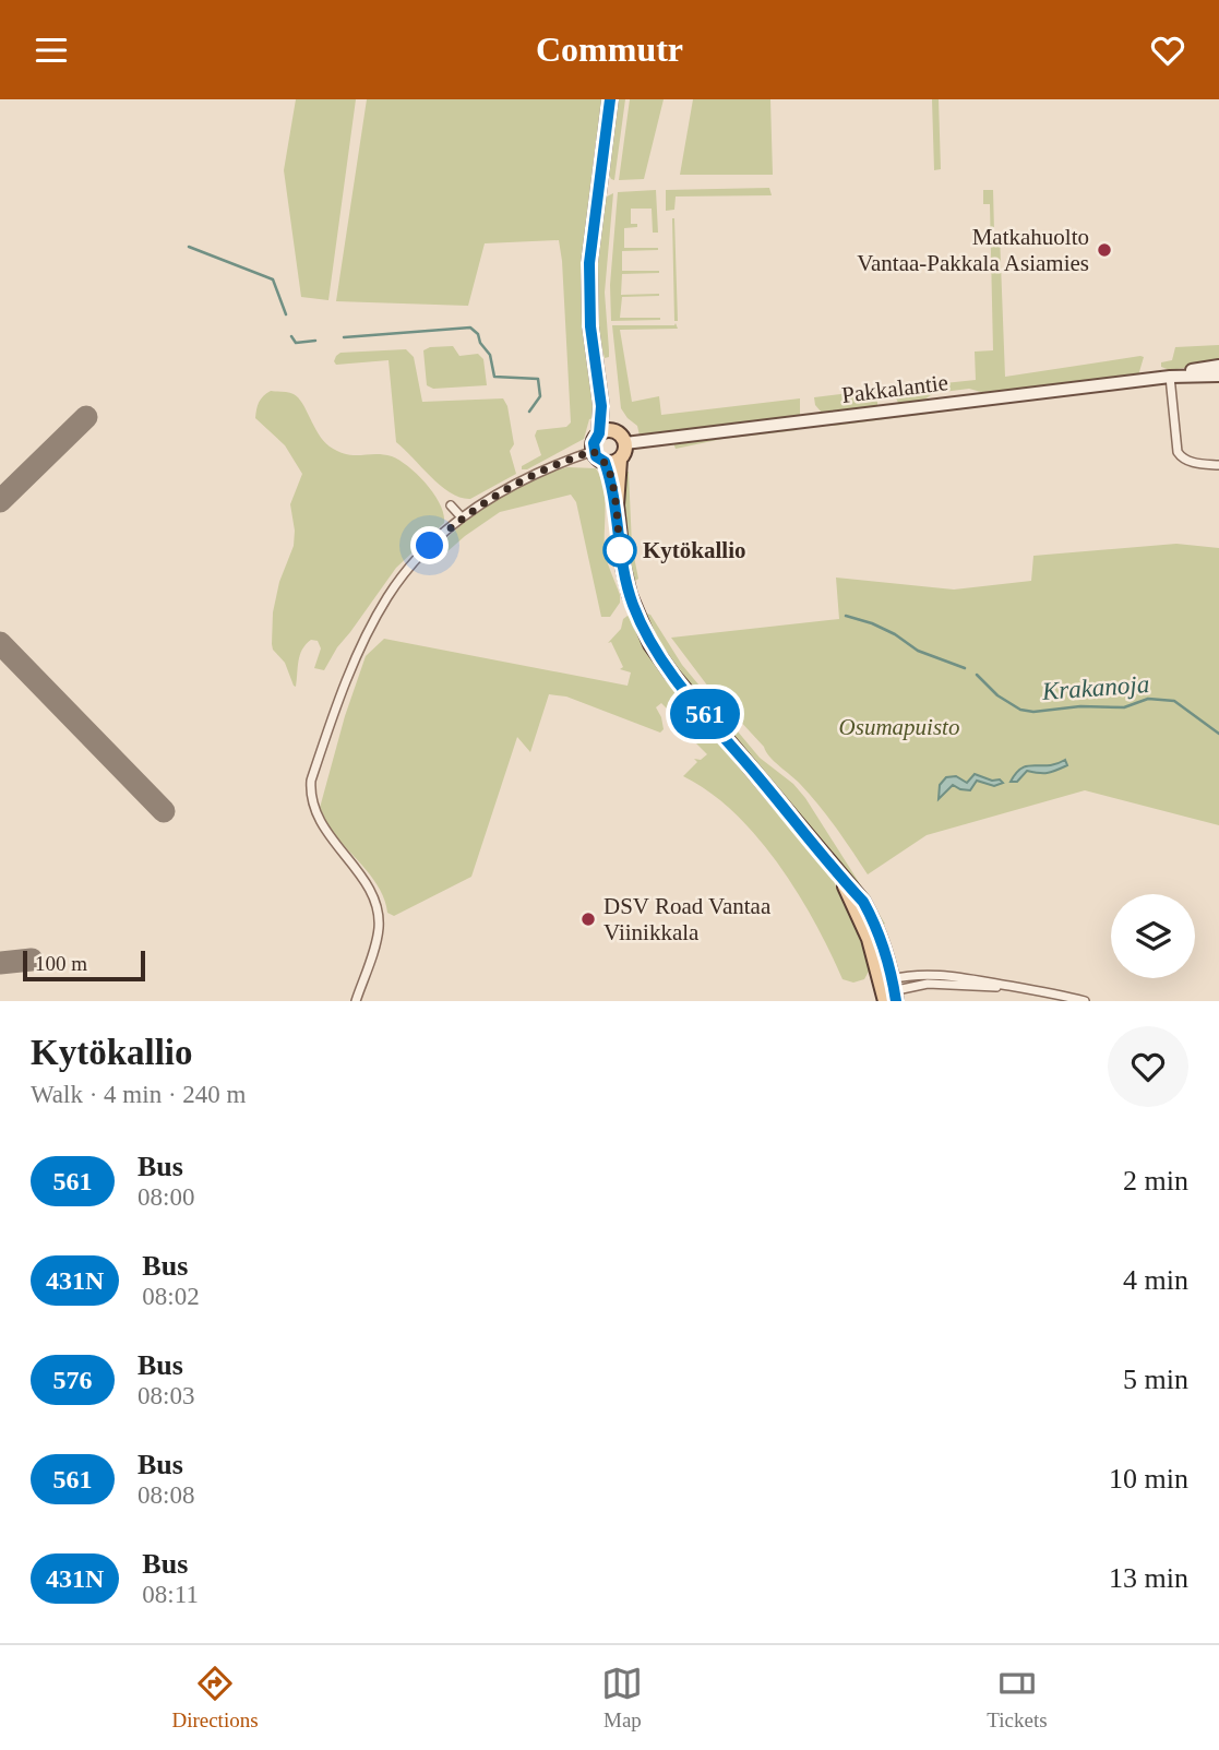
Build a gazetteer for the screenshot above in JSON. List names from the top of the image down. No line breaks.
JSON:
{"streets":{"main road":["Pakkalantie"]},"water":["Krakanoja"],"parks":["Osumapuisto"],"places":["Matkahuolto Vantaa-Pakkala Asiamies","Kytökallio","DSV Road Vantaa Viinikkala"],"lines":["bus line 561"],"scale_bar":"100 m","page":{"header":"Commutr","on_map":"561","scale":"100 m","heading":["Kytökallio","Walk · 4 min · 240 m"],"list":[{"mark":"561","name":"Bus","note":"08:00","value":"2 min"},{"mark":"431N","name":"Bus","note":"08:02","value":"4 min"},{"mark":"576","name":"Bus","note":"08:03","value":"5 min"},{"mark":"561","name":"Bus","note":"08:08","value":"10 min"},{"mark":"431N","name":"Bus","note":"08:11","value":"13 min"}],"tabs":["Directions","Map","Tickets"]}}
